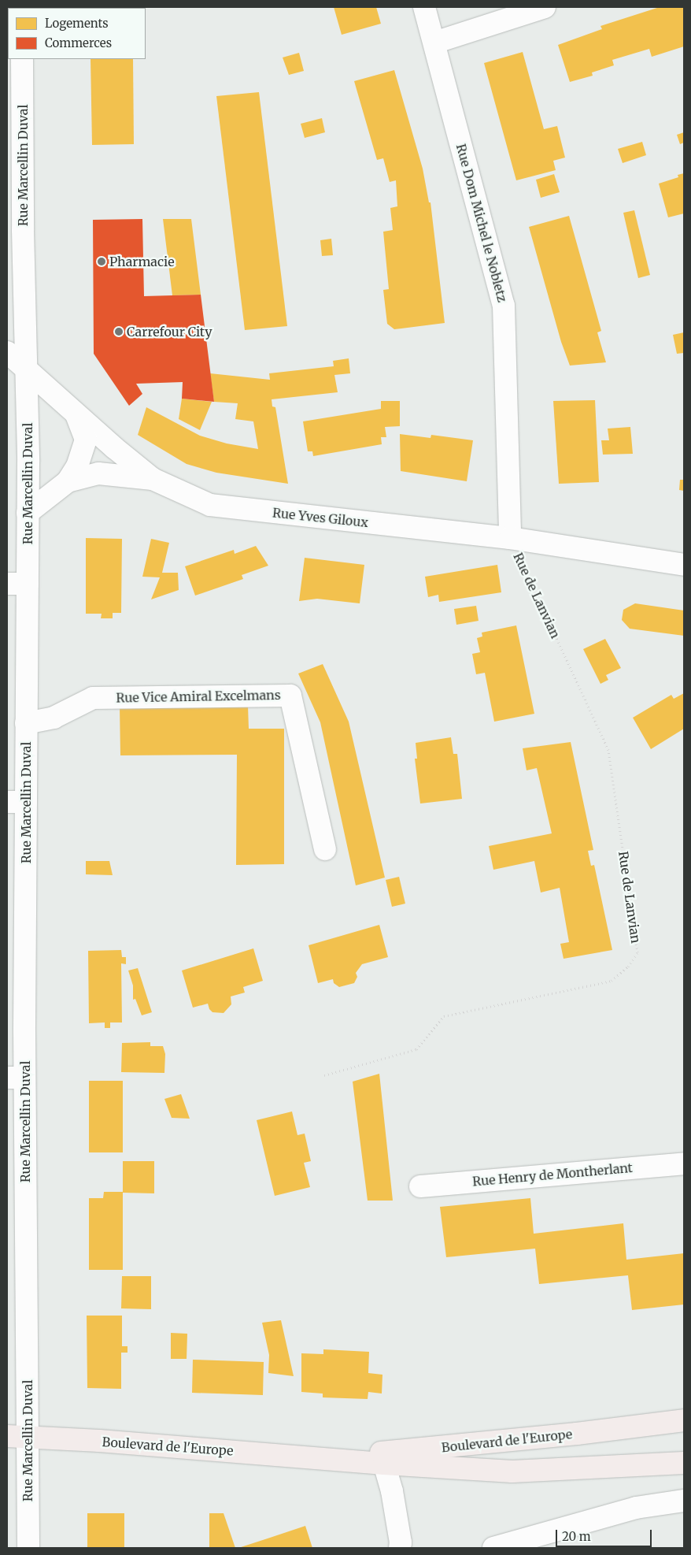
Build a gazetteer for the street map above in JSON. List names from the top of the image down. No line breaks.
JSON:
{"streets":{"main road":["Boulevard de l'Europe"],"street":["Rue Marcellin Duval","Rue Dom Michel le Nobletz","Rue Yves Giloux","Rue Vice Amiral Excelmans","Rue Henry de Montherlant"],"path":["Rue de Lanvian"]},"crossings":[["Rue Marcellin Duval","Rue Yves Giloux"],["Rue Marcellin Duval","Rue Vice Amiral Excelmans"],["Rue Marcellin Duval","Boulevard de l'Europe"],["Rue Dom Michel le Nobletz","Rue Yves Giloux"],["Rue Dom Michel le Nobletz","Rue de Lanvian"],["Rue Yves Giloux","Rue de Lanvian"]],"places":["Pharmacie","Carrefour City"],"legend":["Logements","Commerces"],"scale_bar":"20 m"}
